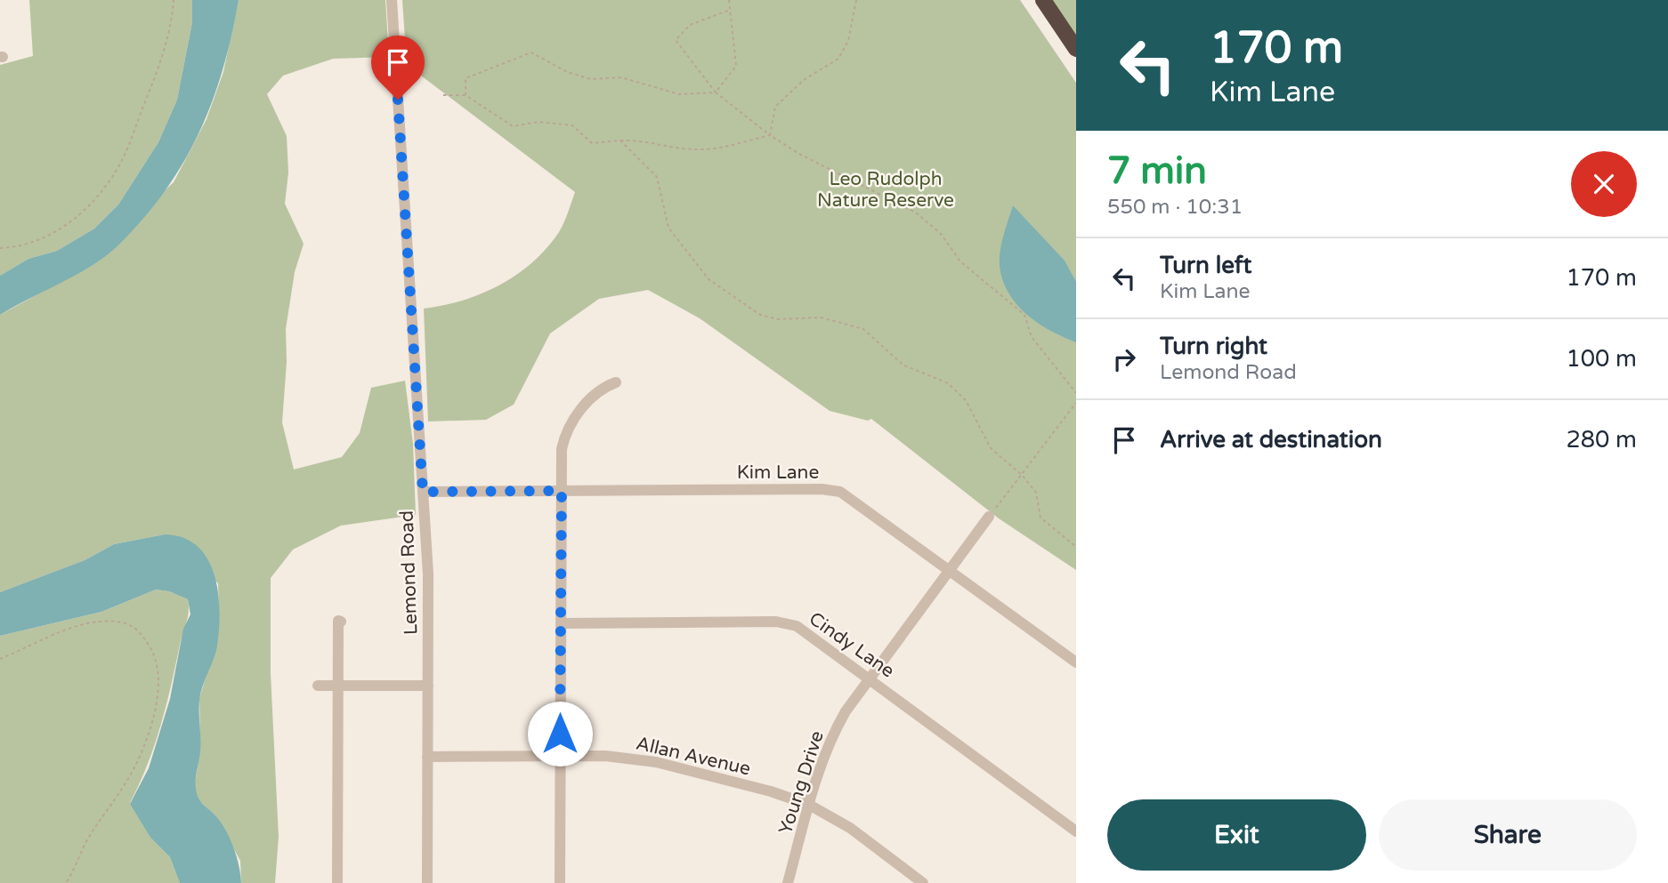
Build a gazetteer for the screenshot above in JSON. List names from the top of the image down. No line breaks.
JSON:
{"streets":{"street":["Kim Lane","Lemond Road","Cindy Lane","Allan Avenue","Young Drive"]},"crossings":[["Kim Lane","Lemond Road"],["Kim Lane","Young Drive"],["Lemond Road","Allan Avenue"],["Cindy Lane","Young Drive"],["Allan Avenue","Young Drive"]],"parks":["Leo Rudolph Nature Reserve"],"page":{"turn":["170 m","Kim Lane"],"heading":["7 min","550 m · 10:31"],"list":[{"name":"Turn left","note":"Kim Lane","value":"170 m"},{"name":"Turn right","note":"Lemond Road","value":"100 m"},{"name":"Arrive at destination","value":"280 m"}],"buttons":["Exit","Share"]}}
